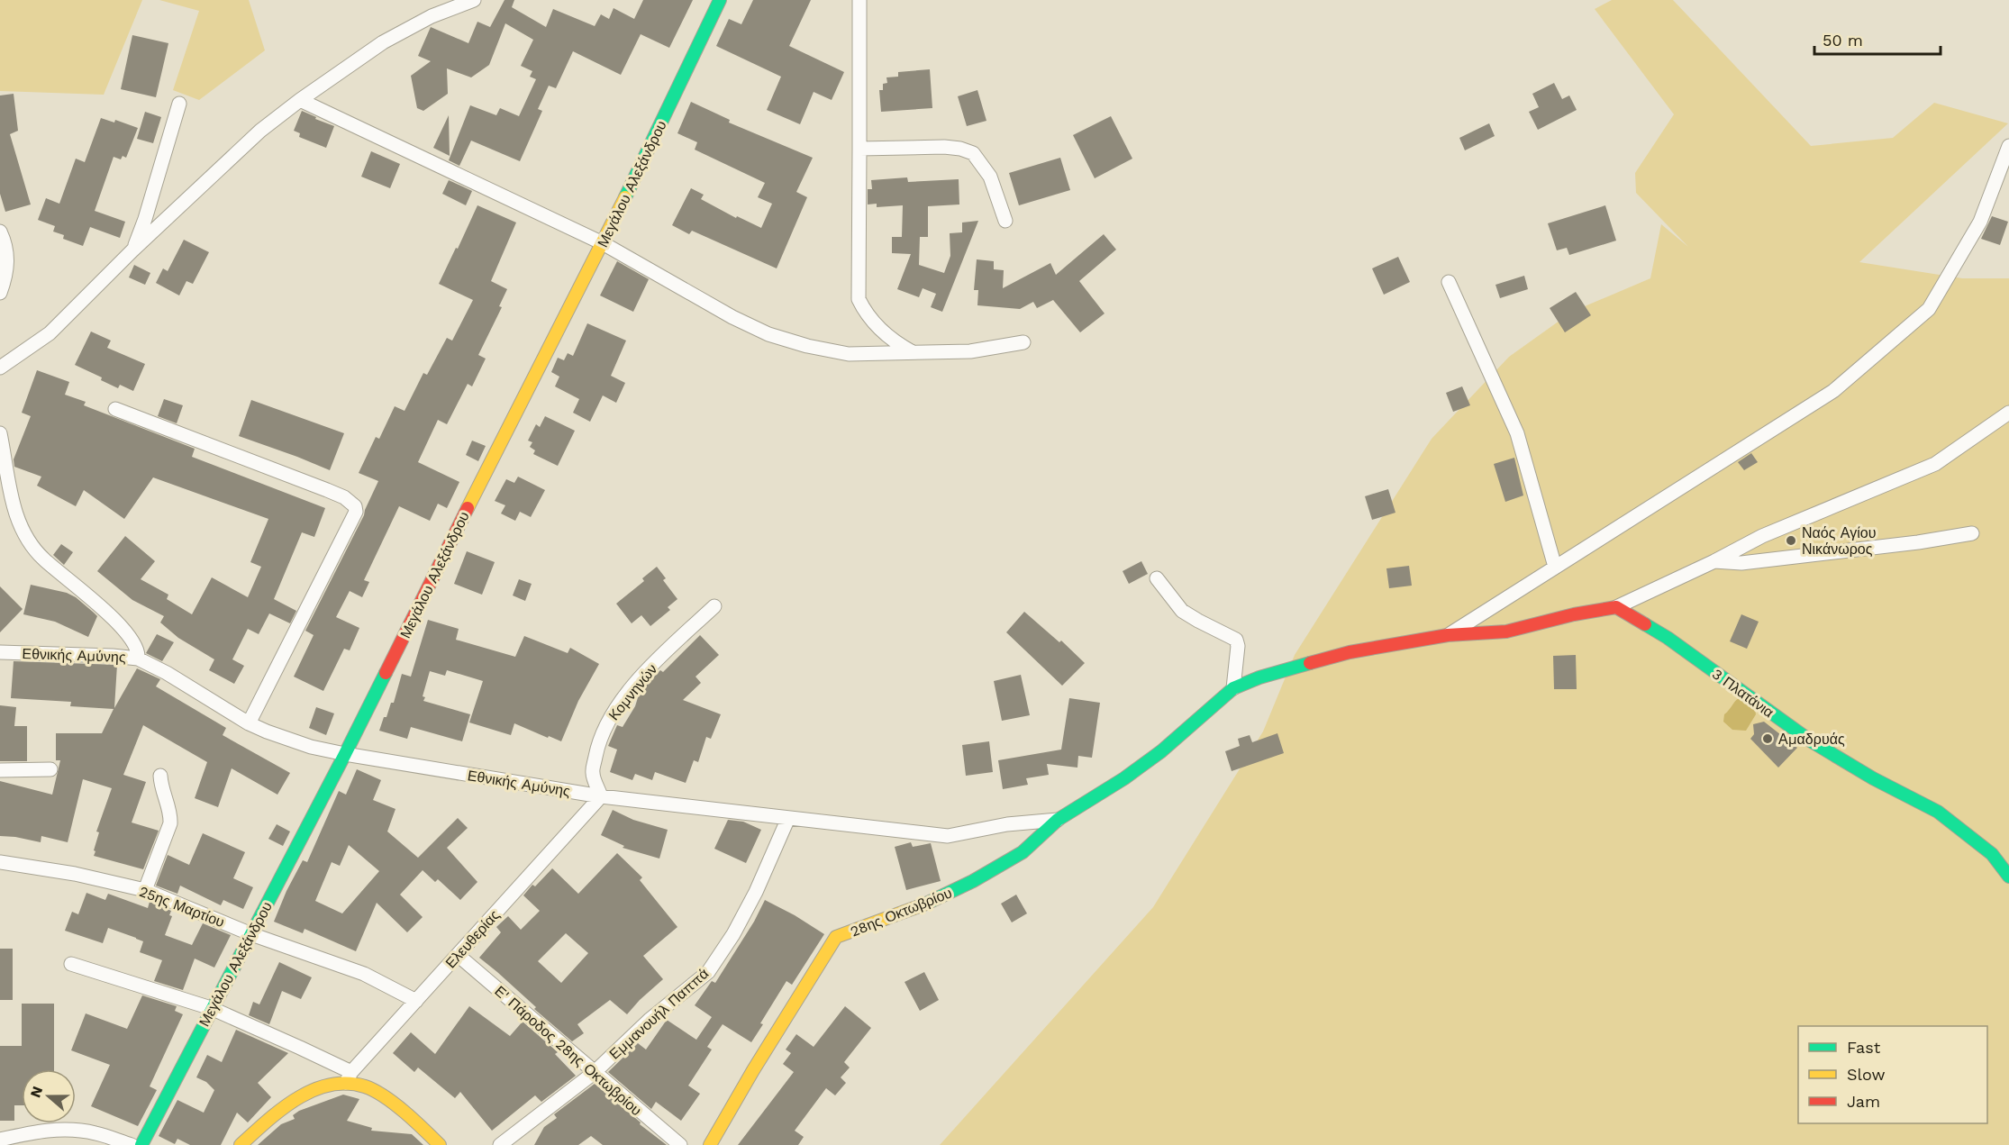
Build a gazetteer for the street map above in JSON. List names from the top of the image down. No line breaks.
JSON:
{"streets":{"street":["Μεγάλου Αλεξάνδρου","Εθνικής Αμύνης","Κομνηνών","3 Πλατάνια","25ης Μαρτίου","28ης Οκτωβρίου","Ελευθερίας","Εμμανουήλ Παππά","Ε' Πάροδος 28ης Οκτωβρίου"]},"crossings":[["Μεγάλου Αλεξάνδρου","Εθνικής Αμύνης"],["Μεγάλου Αλεξάνδρου","25ης Μαρτίου"],["Εθνικής Αμύνης","Κομνηνών"],["Εθνικής Αμύνης","28ης Οκτωβρίου"],["Εθνικής Αμύνης","Ελευθερίας"],["Εθνικής Αμύνης","Εμμανουήλ Παππά"],["Κομνηνών","Ελευθερίας"],["25ης Μαρτίου","Ελευθερίας"],["Ελευθερίας","Ε' Πάροδος 28ης Οκτωβρίου"],["Εμμανουήλ Παππά","Ε' Πάροδος 28ης Οκτωβρίου"]],"places":["Ναός Αγίου Νικάνωρος","Αμαδρυάς"],"legend":["Fast","Slow","Jam"],"scale_bar":"50 m","north":"left"}
